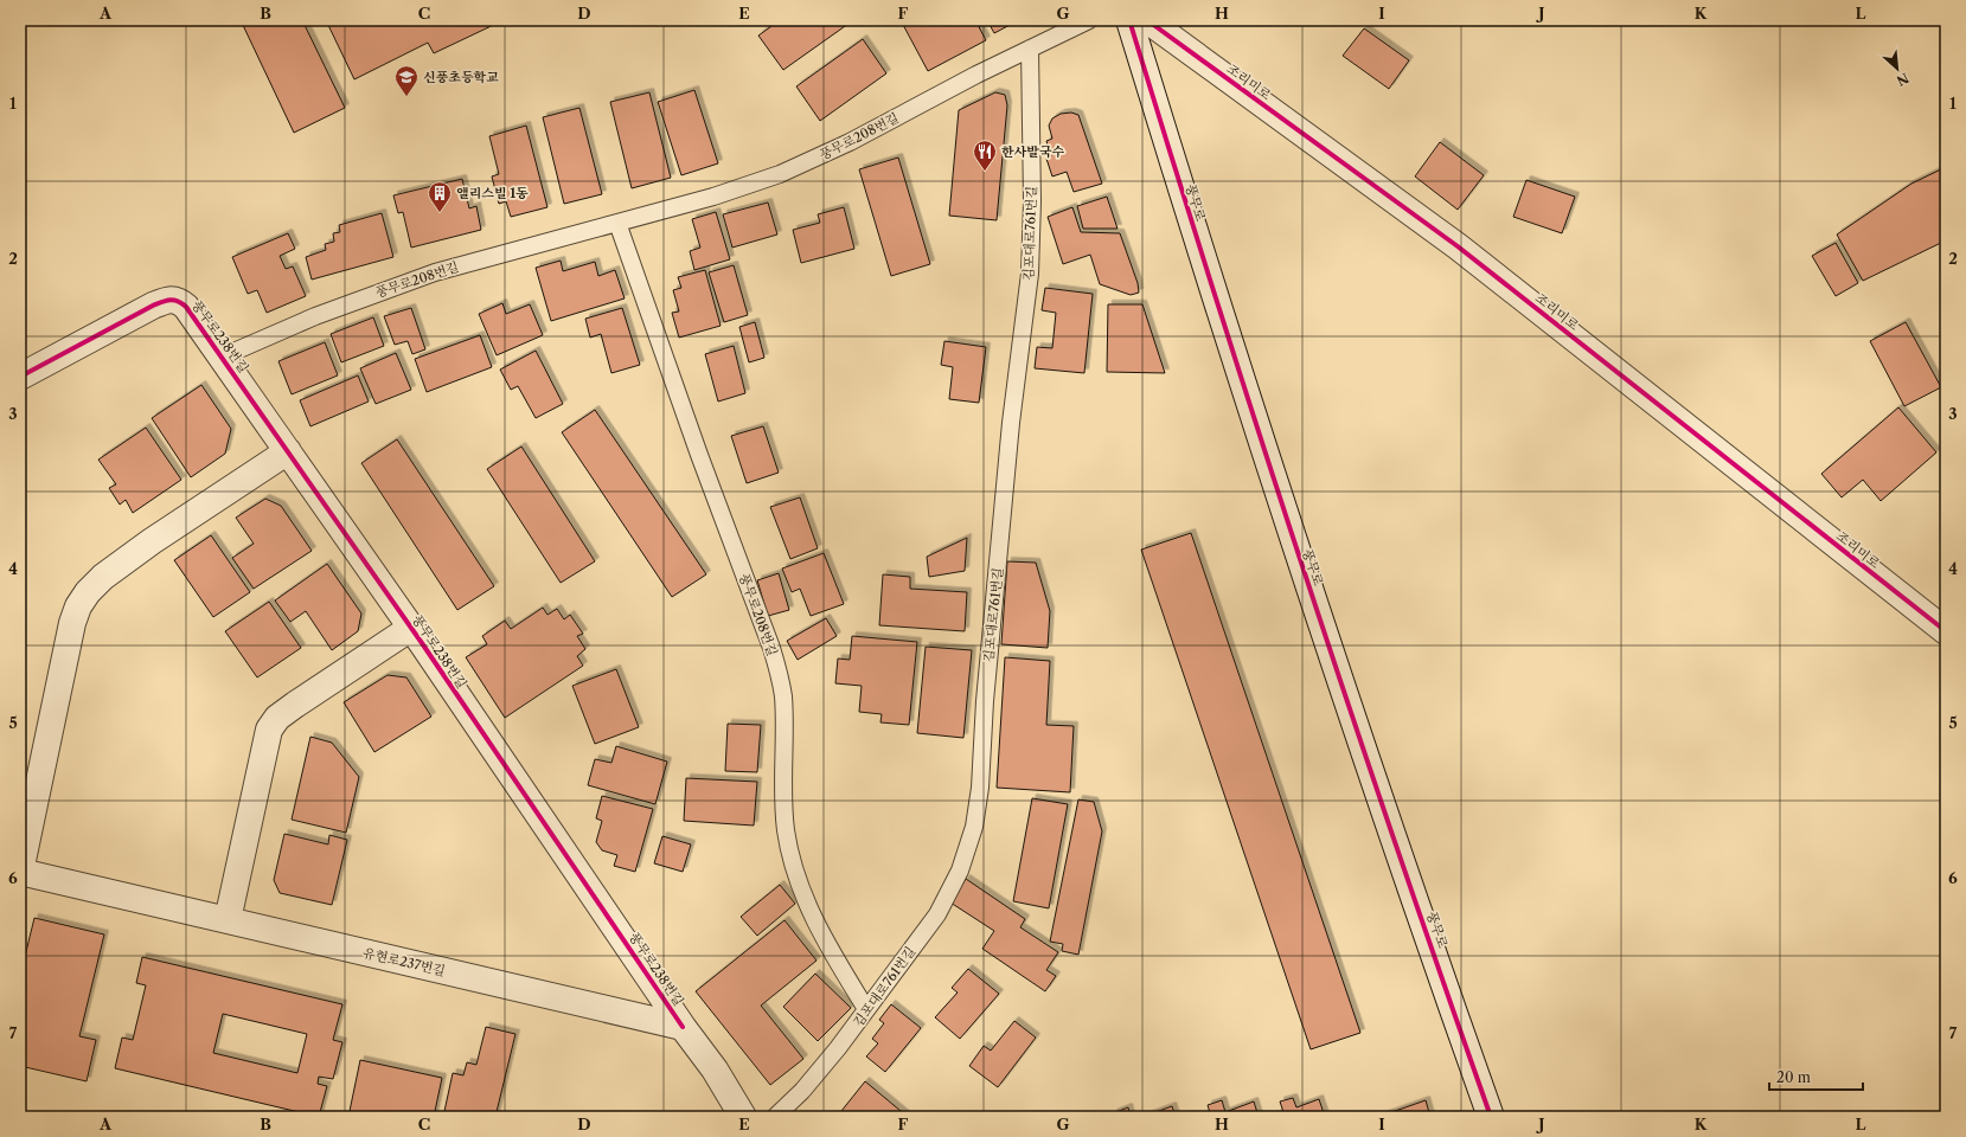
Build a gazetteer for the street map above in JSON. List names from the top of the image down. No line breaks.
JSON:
{"streets":{"street":["조리미로","풍무로","풍무로238번길","유현로237번길"],"lane":["풍무로208번길","김포대로761번길"]},"crossings":[["풍무로208번길","김포대로761번길"],["풍무로208번길","풍무로238번길"],["풍무로238번길","유현로237번길"]],"places":{"school or university":["신풍초등학교"],"restaurant":["한사발국수"],"building":["앨리스빌 1동"]},"scale_bar":"20 m","north":"bottom right","grid":{"columns":["A","B","C","D","E","F","G","H","I","J","K","L"],"rows":["1","2","3","4","5","6","7"]}}
